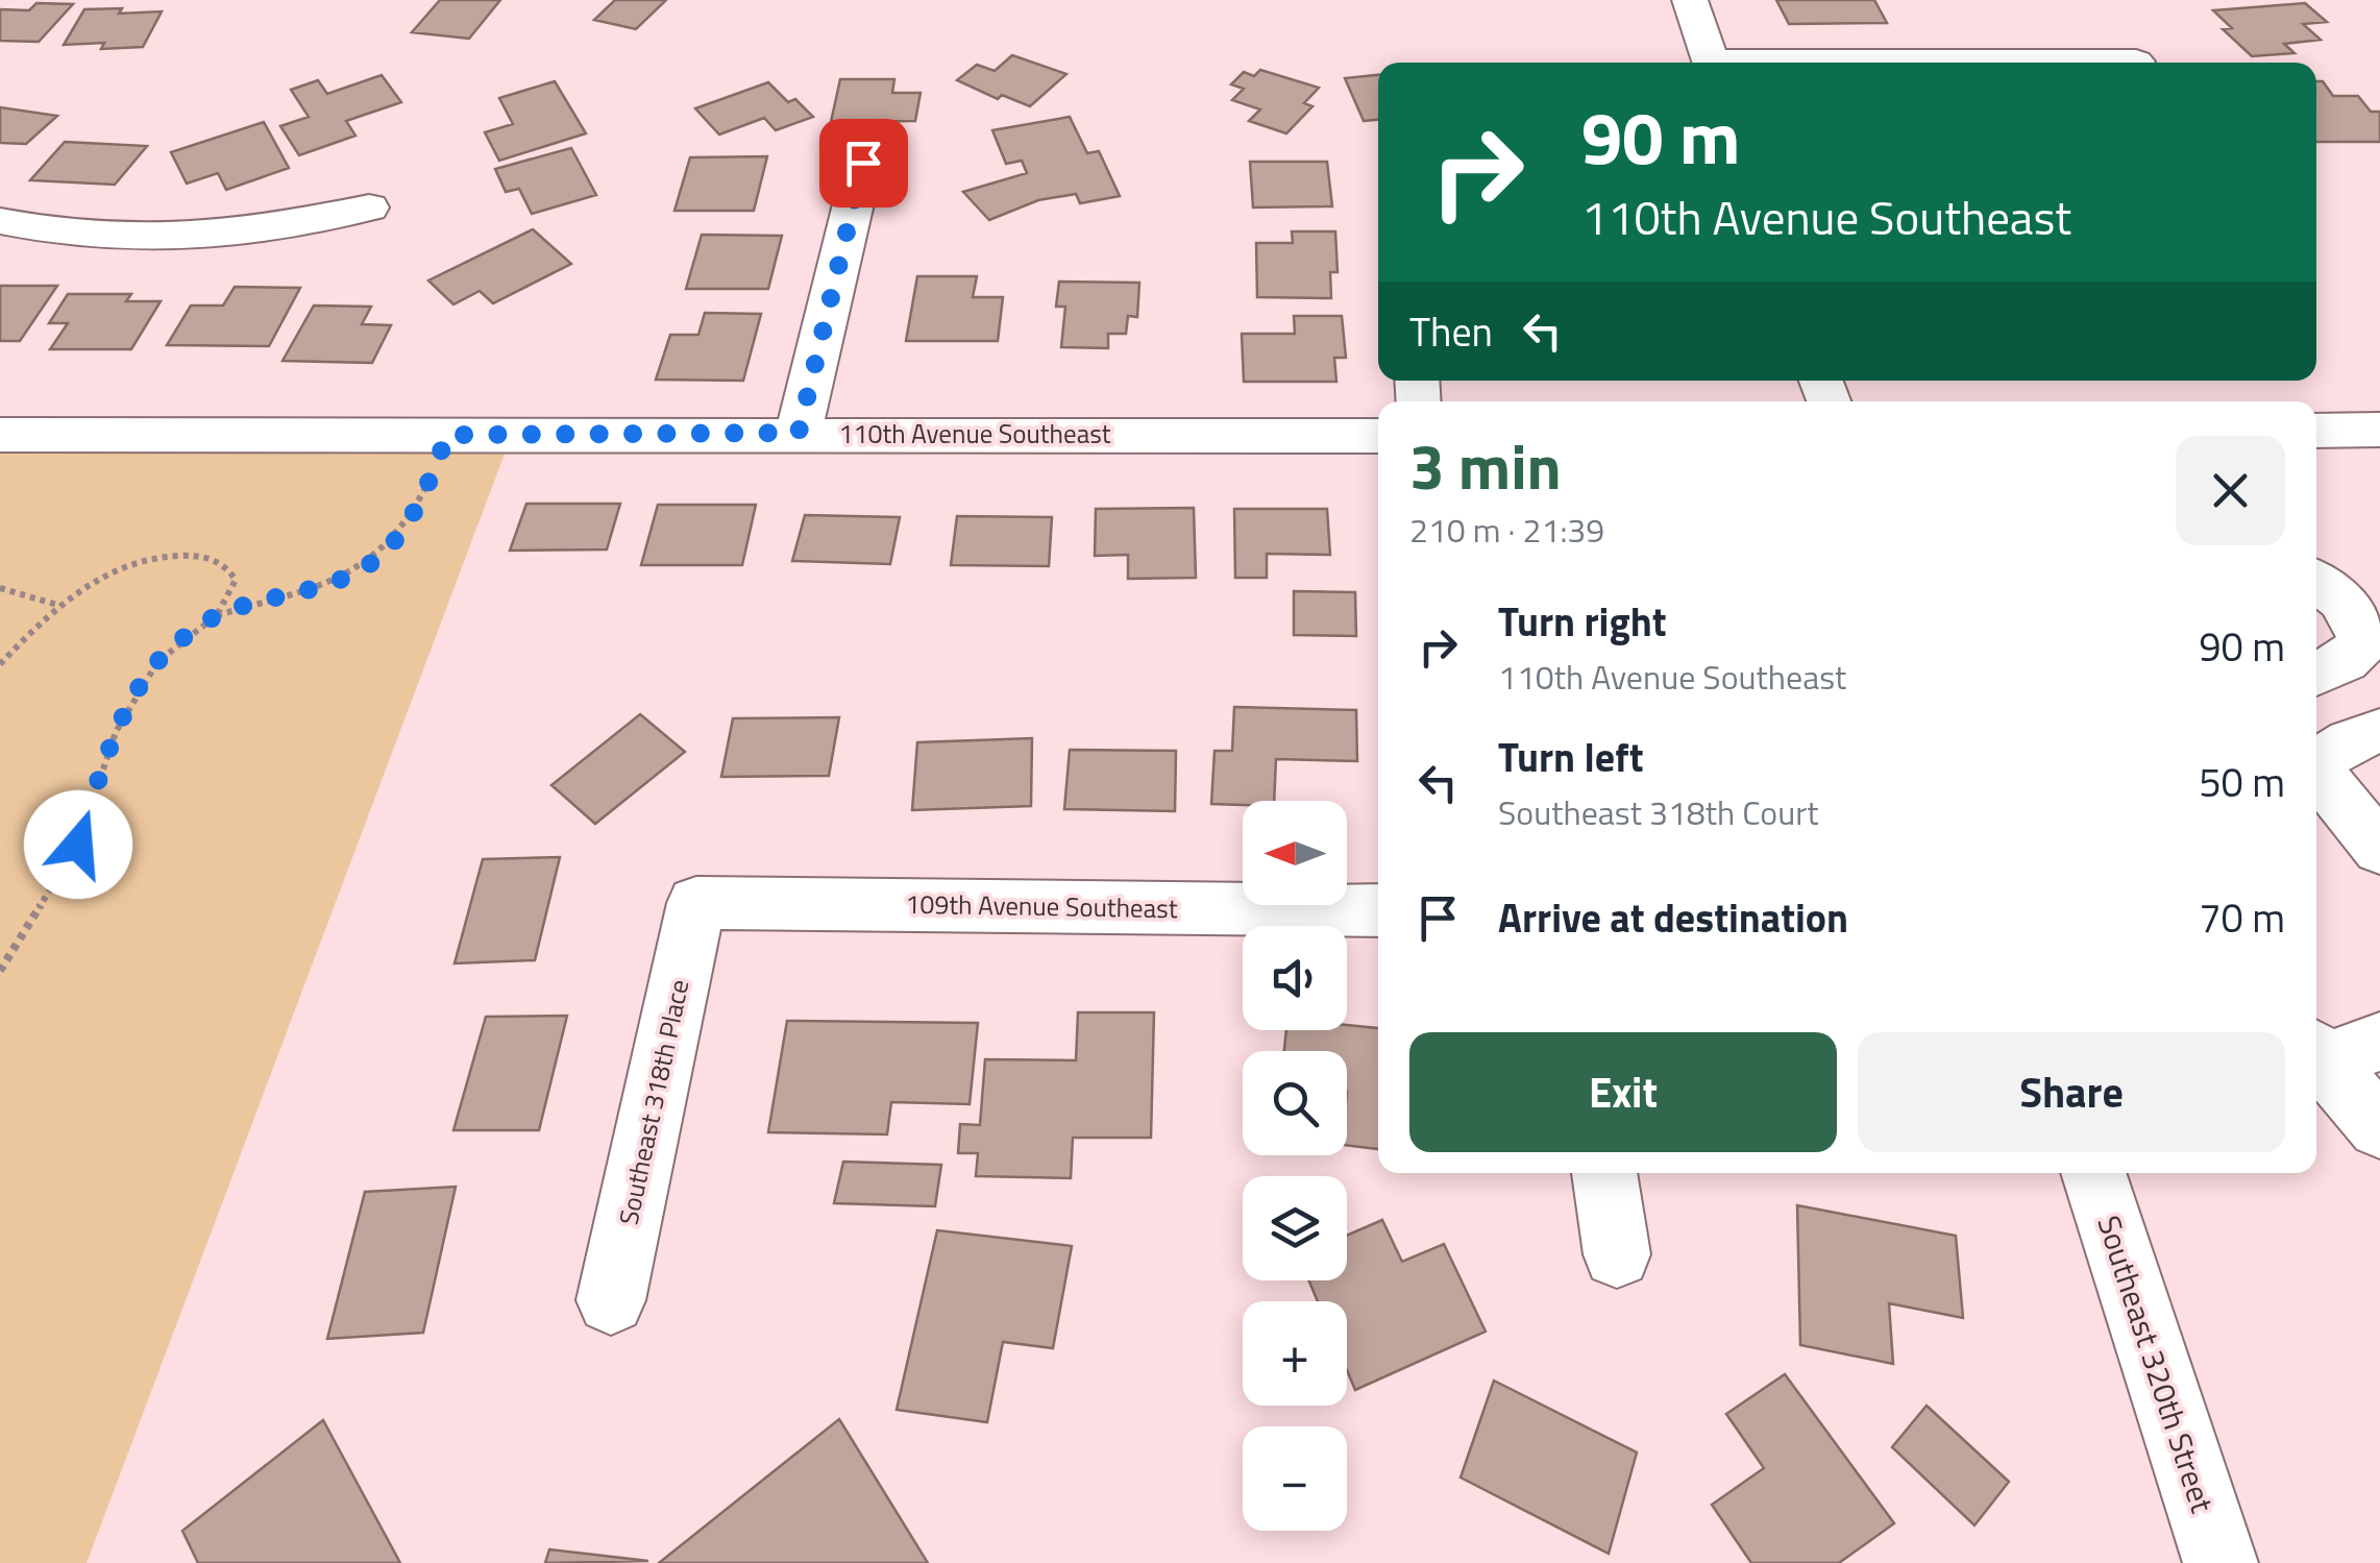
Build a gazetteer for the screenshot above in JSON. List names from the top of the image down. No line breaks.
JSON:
{"streets":{"street":["110th Avenue Southeast","109th Avenue Southeast","Southeast 318th Place","Southeast 320th Street"]},"crossings":[["109th Avenue Southeast","Southeast 318th Place"]],"north":"left","page":{"turn":["90 m","110th Avenue Southeast"],"then":"Then","heading":["3 min","210 m · 21:39"],"list":[{"name":"Turn right","note":"110th Avenue Southeast","value":"90 m"},{"name":"Turn left","note":"Southeast 318th Court","value":"50 m"},{"name":"Arrive at destination","value":"70 m"}],"map_buttons":["+","−"],"buttons":["Exit","Share"]}}
